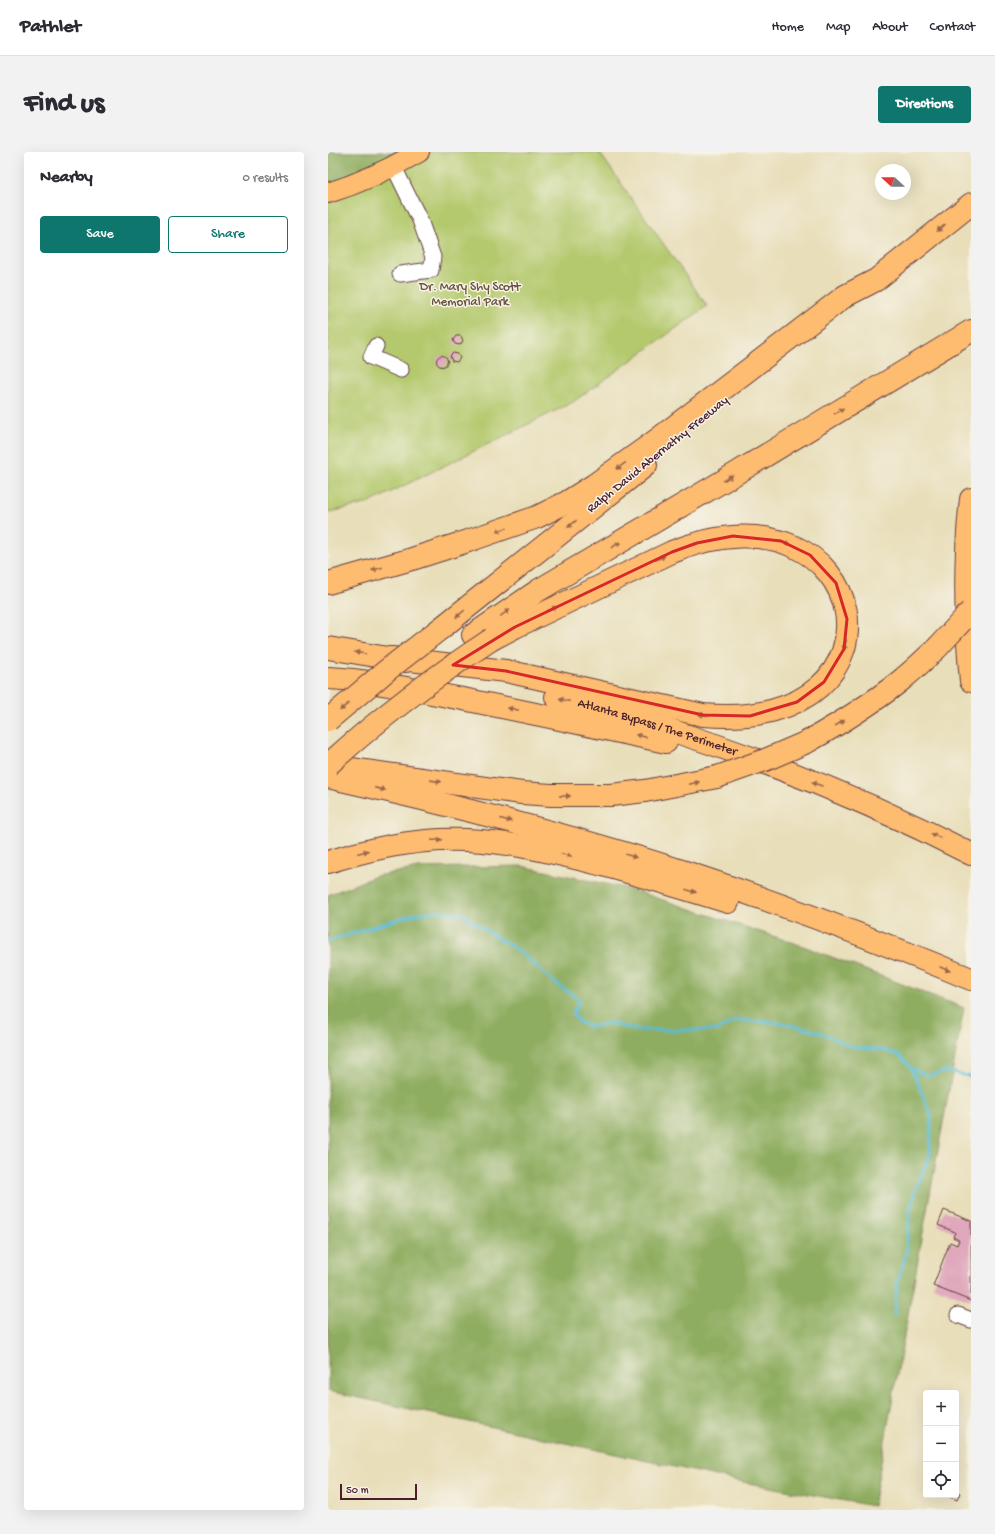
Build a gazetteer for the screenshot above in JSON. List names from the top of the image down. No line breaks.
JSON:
{"streets":{"highway":["Ralph David Abernathy Freeway","Atlanta Bypass / The Perimeter"]},"parks":["Dr. Mary Shy Scott Memorial Park"],"scale_bar":"50 m","north":"left","page":{"header":"Pathlet","nav":["Home","Map","About","Contact"],"buttons":["Directions",["Save","Share"]],"title":"Find us","heading":["Nearby","0 results"],"map_buttons":["+","−"],"scale":"50 m"}}
